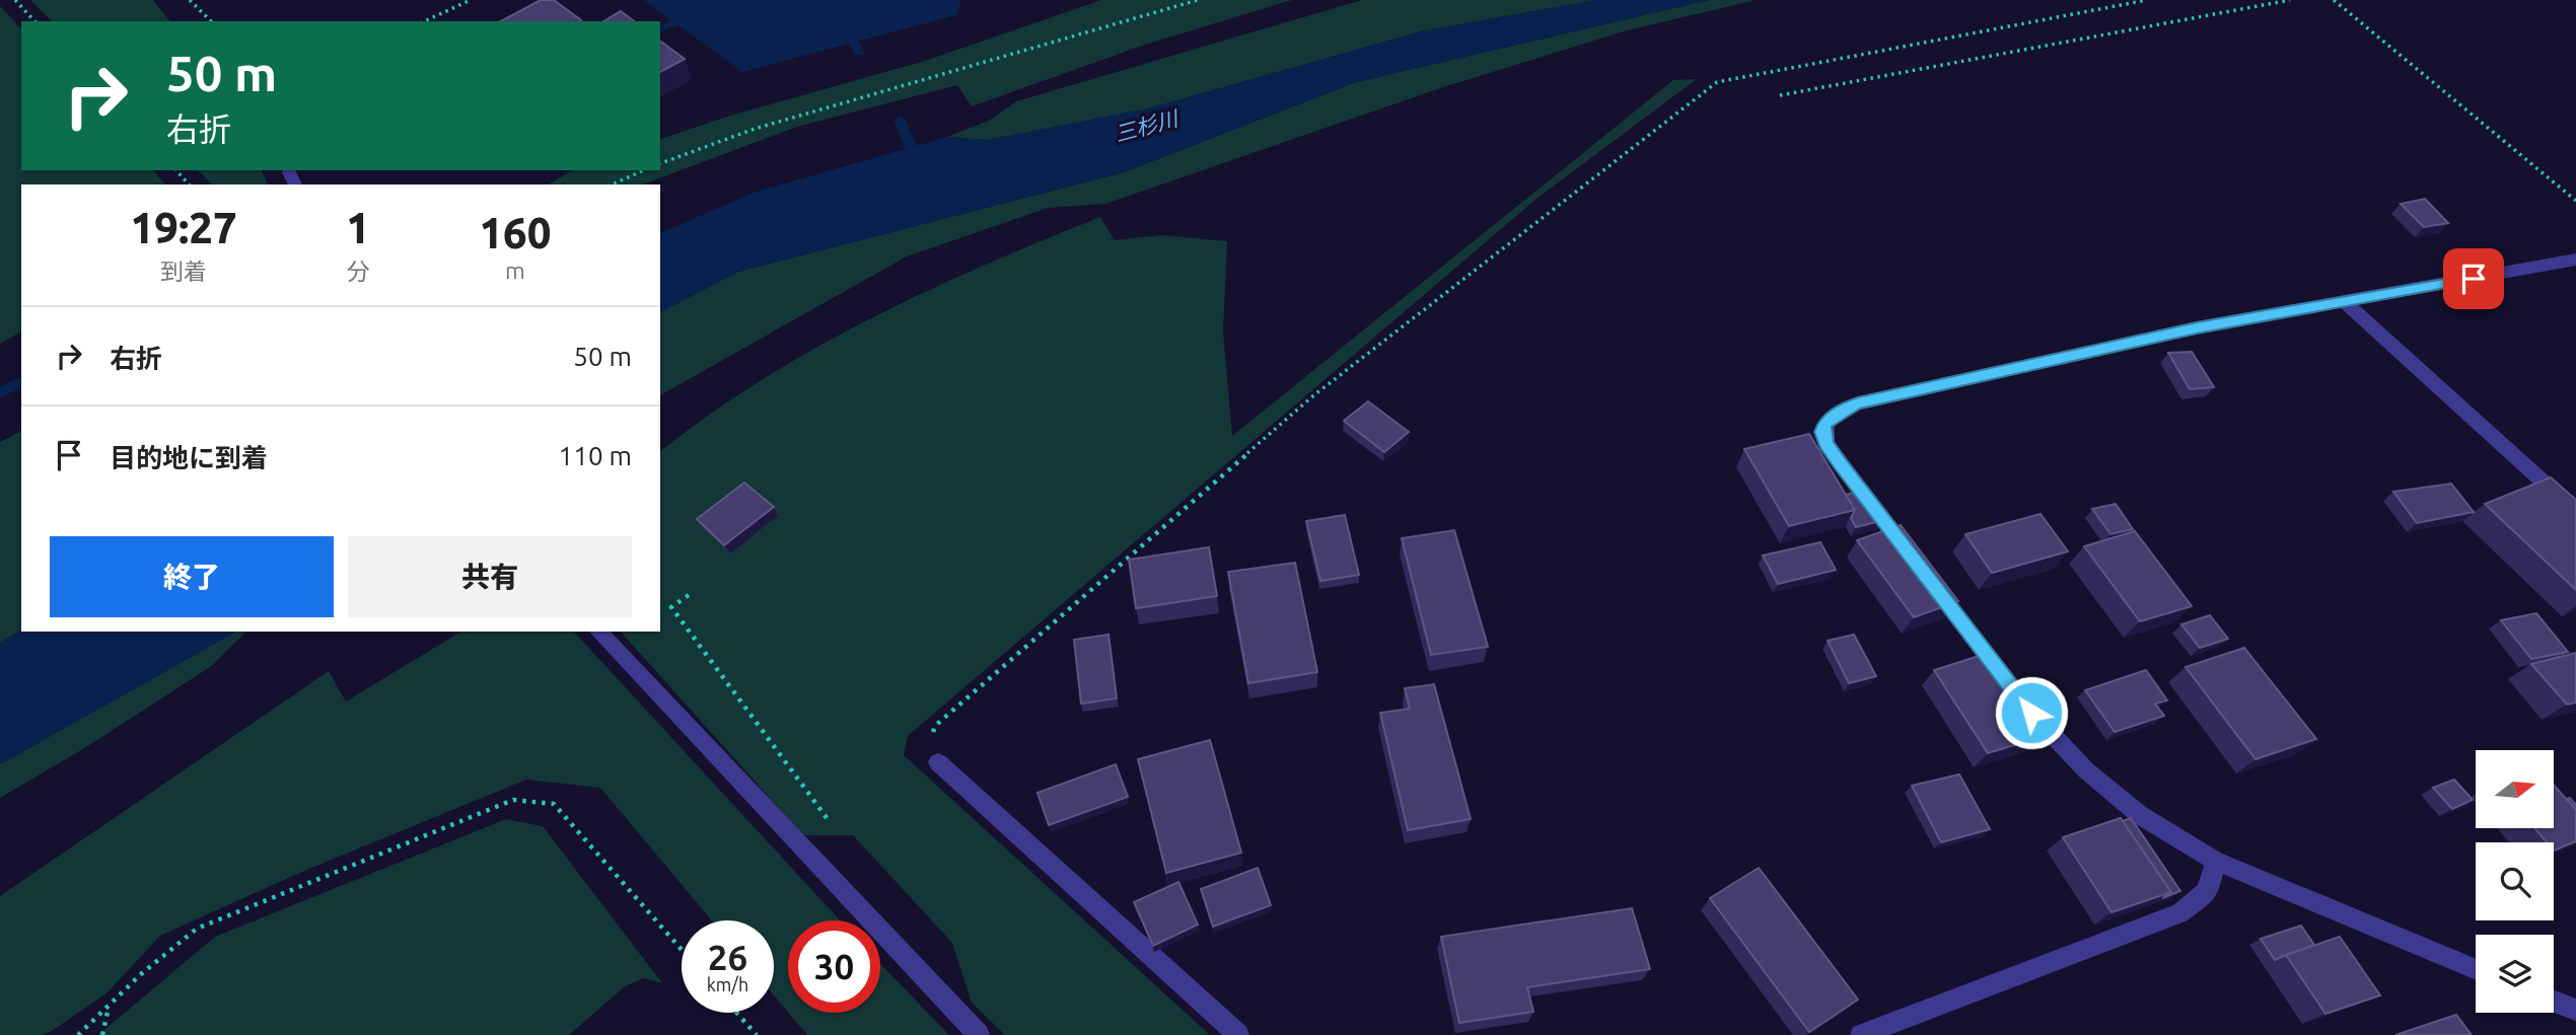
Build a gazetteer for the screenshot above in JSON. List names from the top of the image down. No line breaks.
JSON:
{"water":["三杉川"],"north":"right","page":{"turn":["50 m","右折"],"eta":["19:27","到着","1","分","160","m"],"list":[{"name":"右折","value":"50 m"},{"name":"目的地に到着","value":"110 m"}],"buttons":["終了","共有"],"speed":"26 km/h","limit":"30"}}
